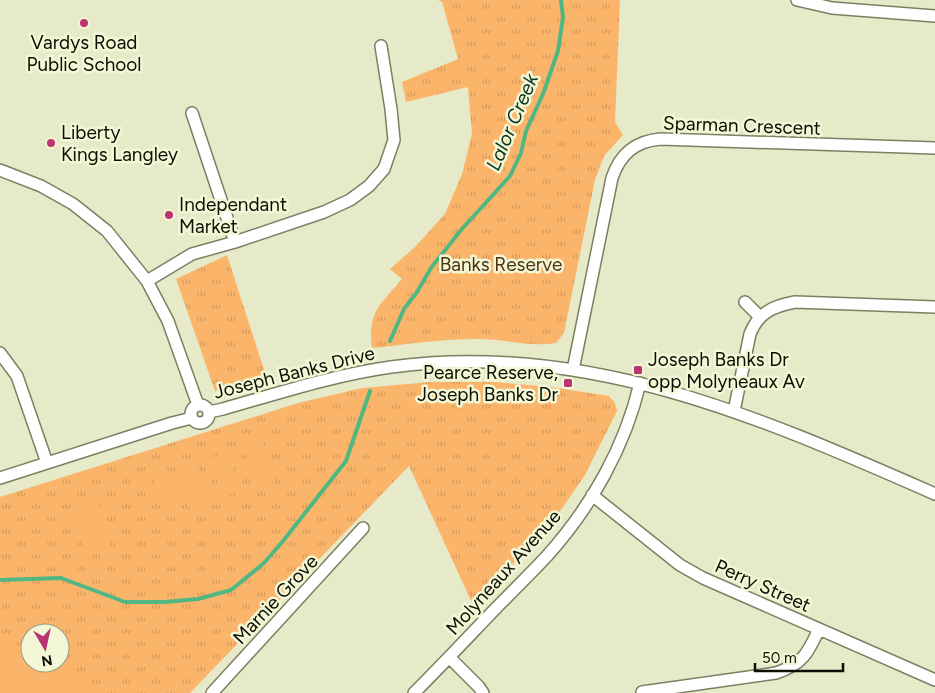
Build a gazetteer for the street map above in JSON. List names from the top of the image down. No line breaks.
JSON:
{"streets":{"street":["Sparman Crescent","Joseph Banks Drive","Molyneaux Avenue","Perry Street","Marnie Grove"]},"crossings":[["Sparman Crescent","Joseph Banks Drive"],["Joseph Banks Drive","Molyneaux Avenue"],["Molyneaux Avenue","Perry Street"]],"water":["Lalor Creek"],"parks":["Banks Reserve"],"places":{"other":["Vardys Road Public School","Liberty Kings Langley","Independant Market"],"transit":["Joseph Banks Dr opp Molyneaux Av","Pearce Reserve, Joseph Banks Dr"]},"scale_bar":"50 m","north":"bottom"}
